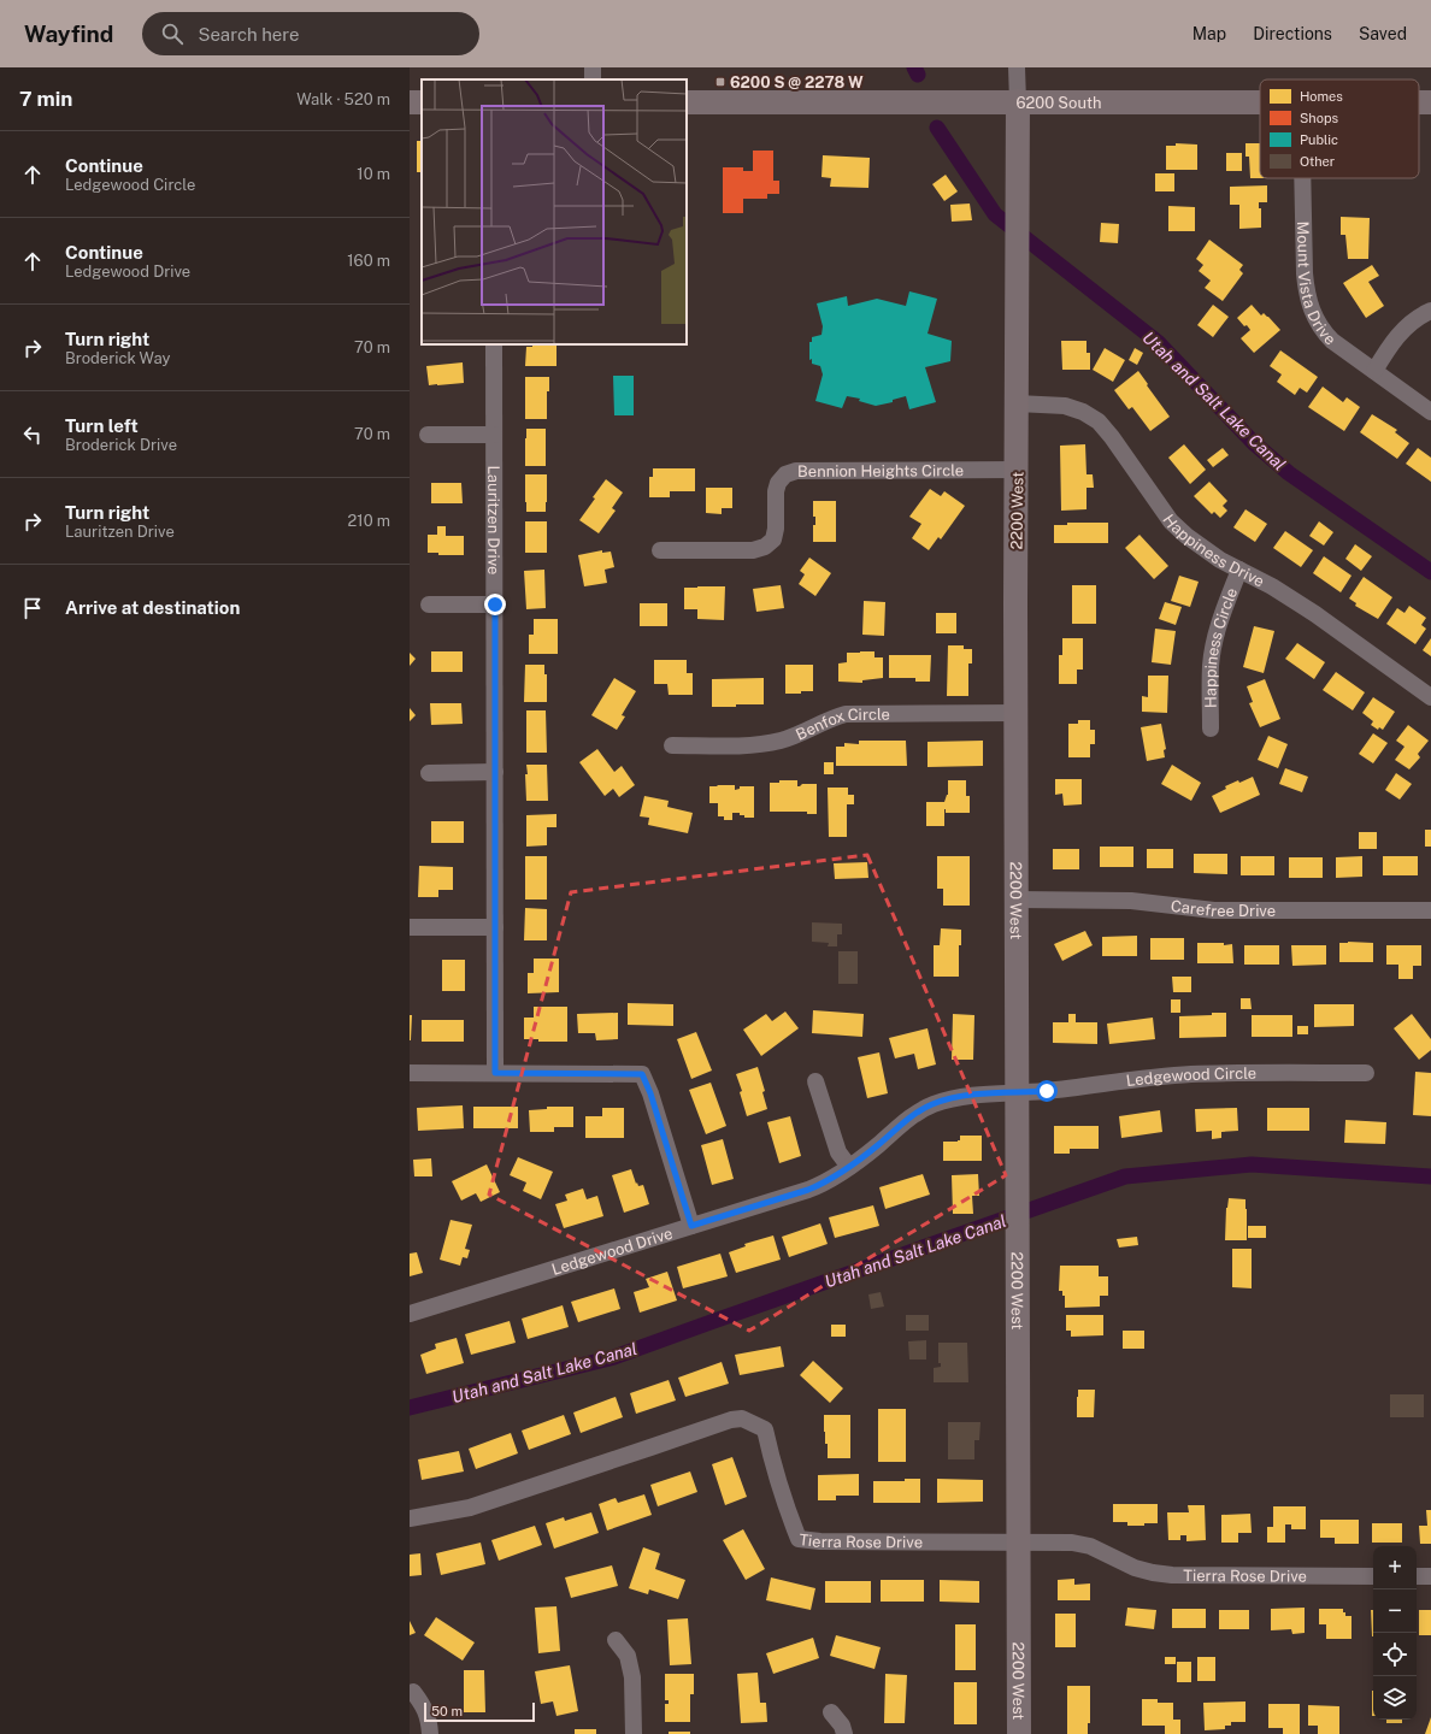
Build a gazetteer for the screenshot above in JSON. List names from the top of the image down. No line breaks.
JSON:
{"streets":{"street":["6200 South","Mount Vista Drive","Bennion Heights Circle","2200 West","Lauritzen Drive","Happiness Drive","Happiness Circle","Benfox Circle","Carefree Drive","Ledgewood Circle","Ledgewood Drive","Tierra Rose Drive"]},"crossings":[["6200 South","2200 West"],["Bennion Heights Circle","2200 West"],["2200 West","Happiness Drive"],["2200 West","Benfox Circle"],["2200 West","Carefree Drive"],["2200 West","Ledgewood Circle"],["2200 West","Ledgewood Drive"],["2200 West","Tierra Rose Drive"],["Happiness Drive","Happiness Circle"],["Ledgewood Circle","Ledgewood Drive"]],"water":["Utah and Salt Lake Canal"],"places":{"transit":["6200 S @ 2278 W"]},"legend":["Homes","Shops","Public","Other"],"scale_bar":"50 m","page":{"header":"Wayfind","search":"Search here","nav":["Map","Directions","Saved"],"heading":["7 min","Walk · 520 m"],"list":[["Continue","Ledgewood Circle","10 m"],["Continue","Ledgewood Drive","160 m"],["Turn right","Broderick Way","70 m"],["Turn left","Broderick Drive","70 m"],["Turn right","Lauritzen Drive","210 m"],"Arrive at destination"],"map_buttons":["+","−"],"scale":"50 m"}}
